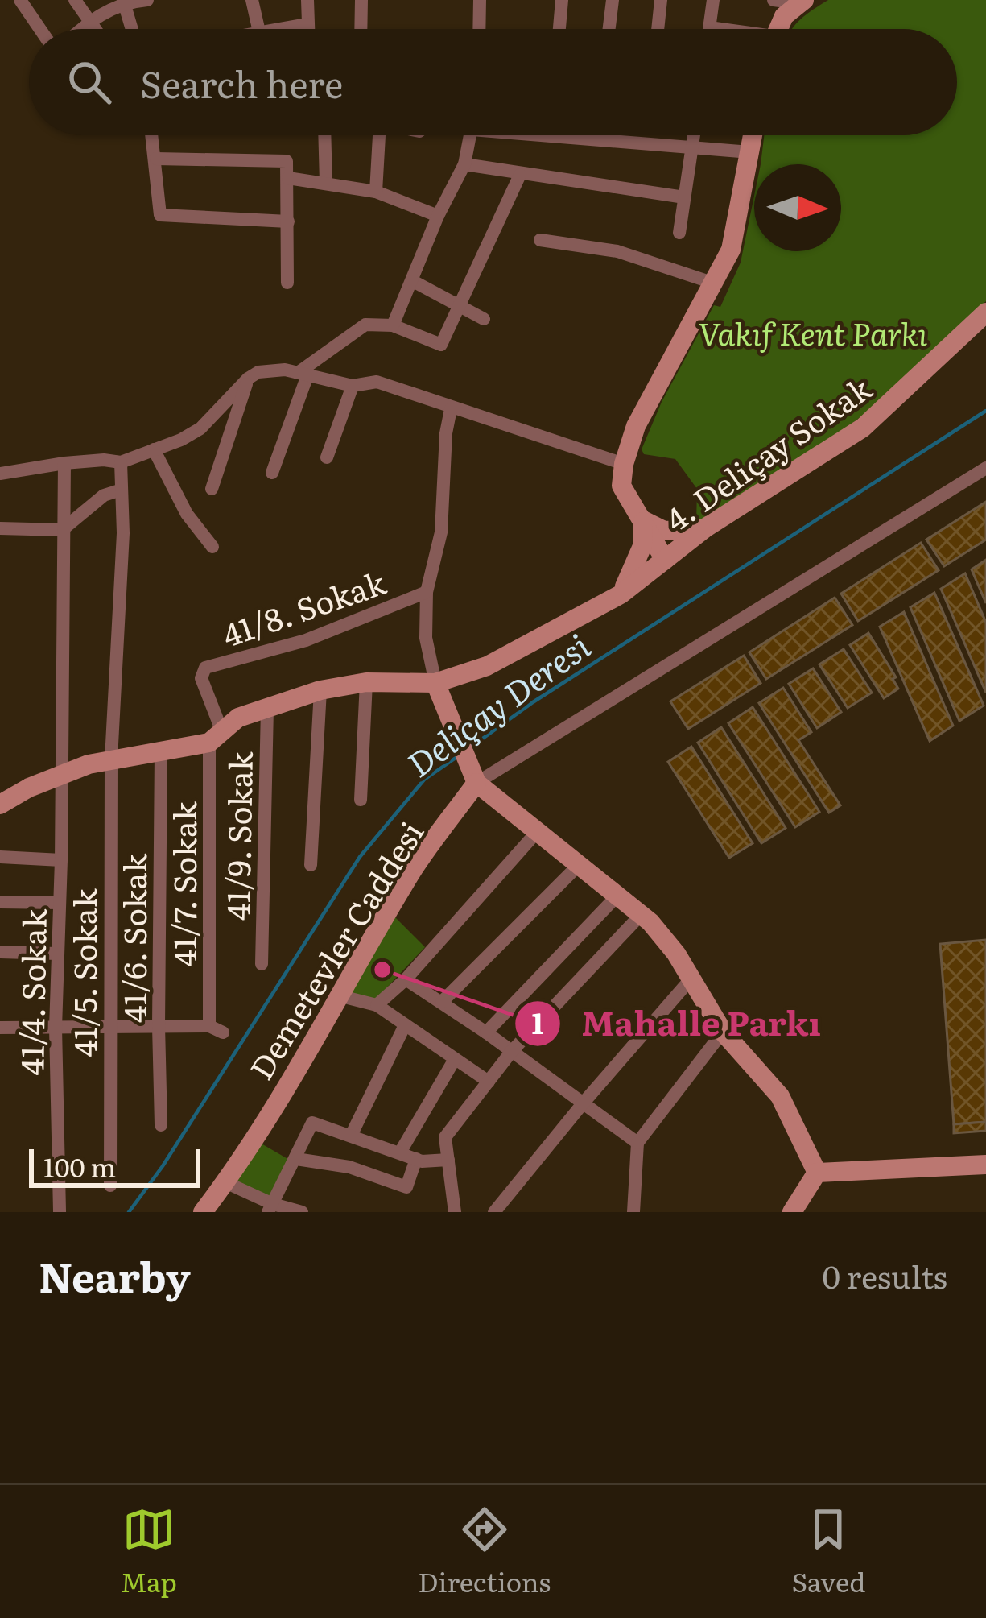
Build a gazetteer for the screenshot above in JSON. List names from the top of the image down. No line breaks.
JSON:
{"streets":{"main road":["4. Deliçay Sokak","Demetevler Caddesi"],"street":["41/8. Sokak","41/9. Sokak","41/7. Sokak","41/6. Sokak","41/5. Sokak","41/4. Sokak"]},"crossings":[["4. Deliçay Sokak","41/8. Sokak"],["4. Deliçay Sokak","41/9. Sokak"],["4. Deliçay Sokak","41/7. Sokak"],["4. Deliçay Sokak","41/6. Sokak"],["4. Deliçay Sokak","41/5. Sokak"],["4. Deliçay Sokak","41/4. Sokak"],["41/8. Sokak","41/7. Sokak"],["41/7. Sokak","41/6. Sokak"]],"water":["Deliçay Deresi"],"parks":["Vakıf Kent Parkı"],"places":["Mahalle Parkı"],"scale_bar":"100 m","north":"right","page":{"search":"Search here","scale":"100 m","heading":["Nearby","0 results"],"nav":["Map","Directions","Saved"]}}
